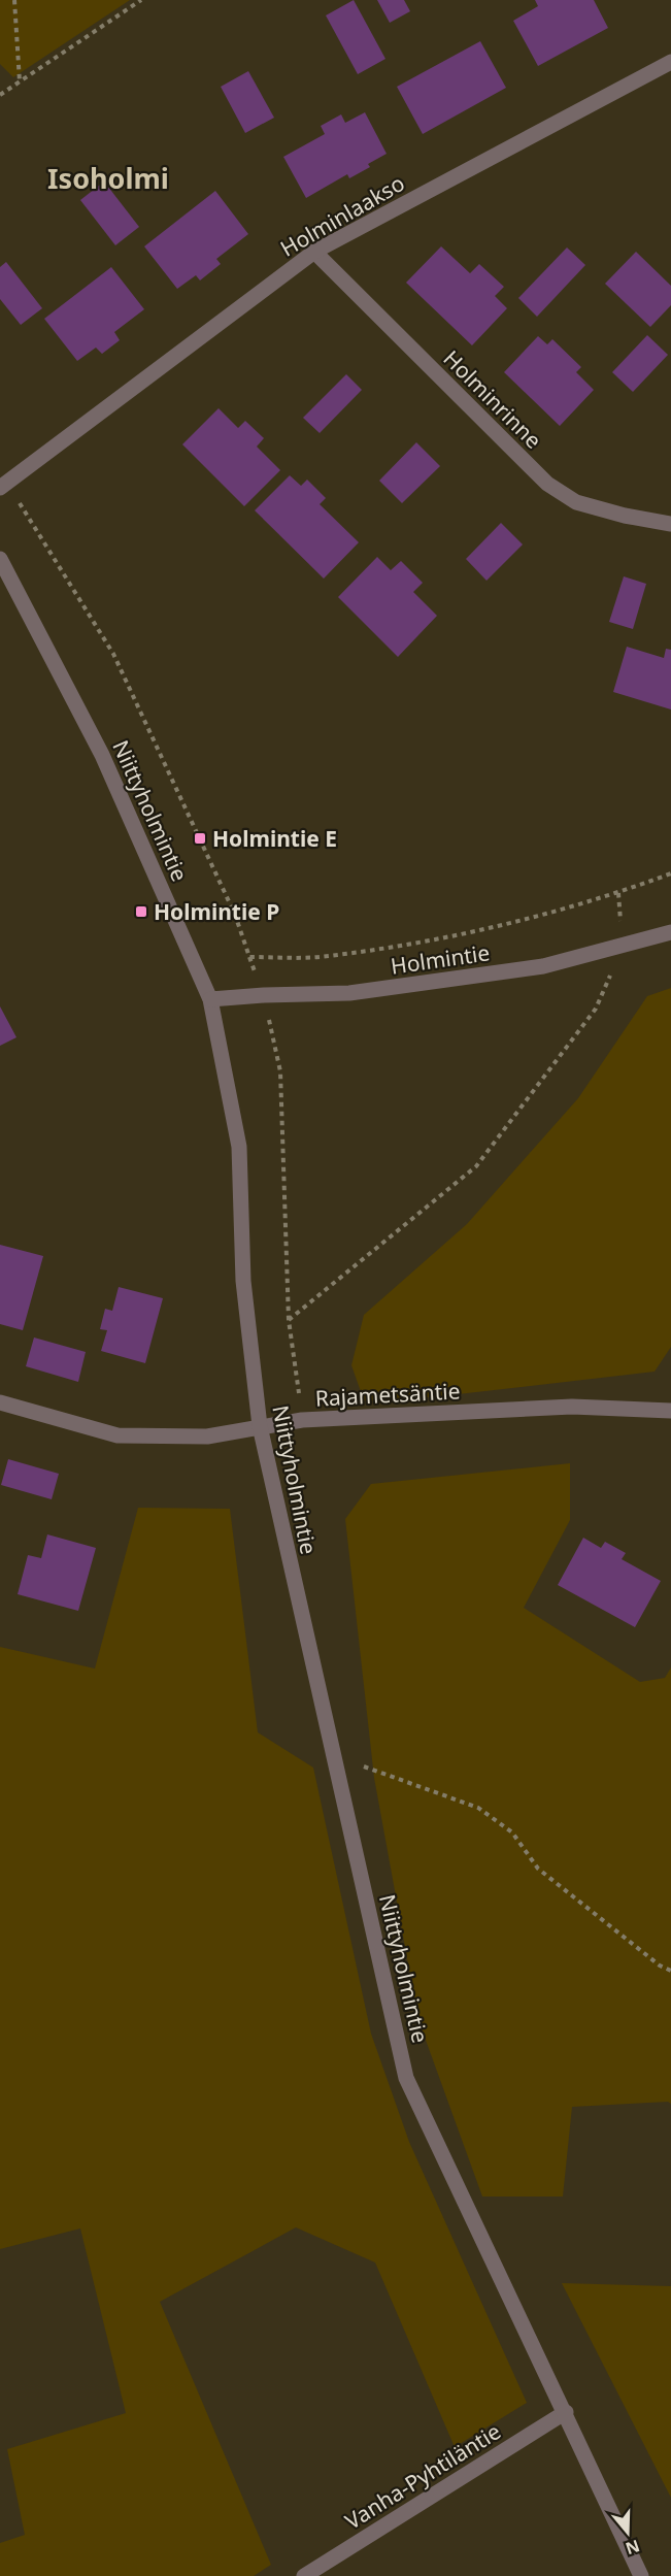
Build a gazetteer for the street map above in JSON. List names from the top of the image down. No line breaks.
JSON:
{"streets":{"street":["Holminlaakso","Holminrinne","Niittyholmintie","Holmintie","Rajametsäntie","Vanha-Pyhtiläntie"]},"crossings":[["Holminlaakso","Holminrinne"],["Niittyholmintie","Holmintie"],["Niittyholmintie","Rajametsäntie"],["Niittyholmintie","Vanha-Pyhtiläntie"]],"districts":["Isoholmi"],"places":{"transit":["Holmintie E","Holmintie P"]},"north":"bottom"}
